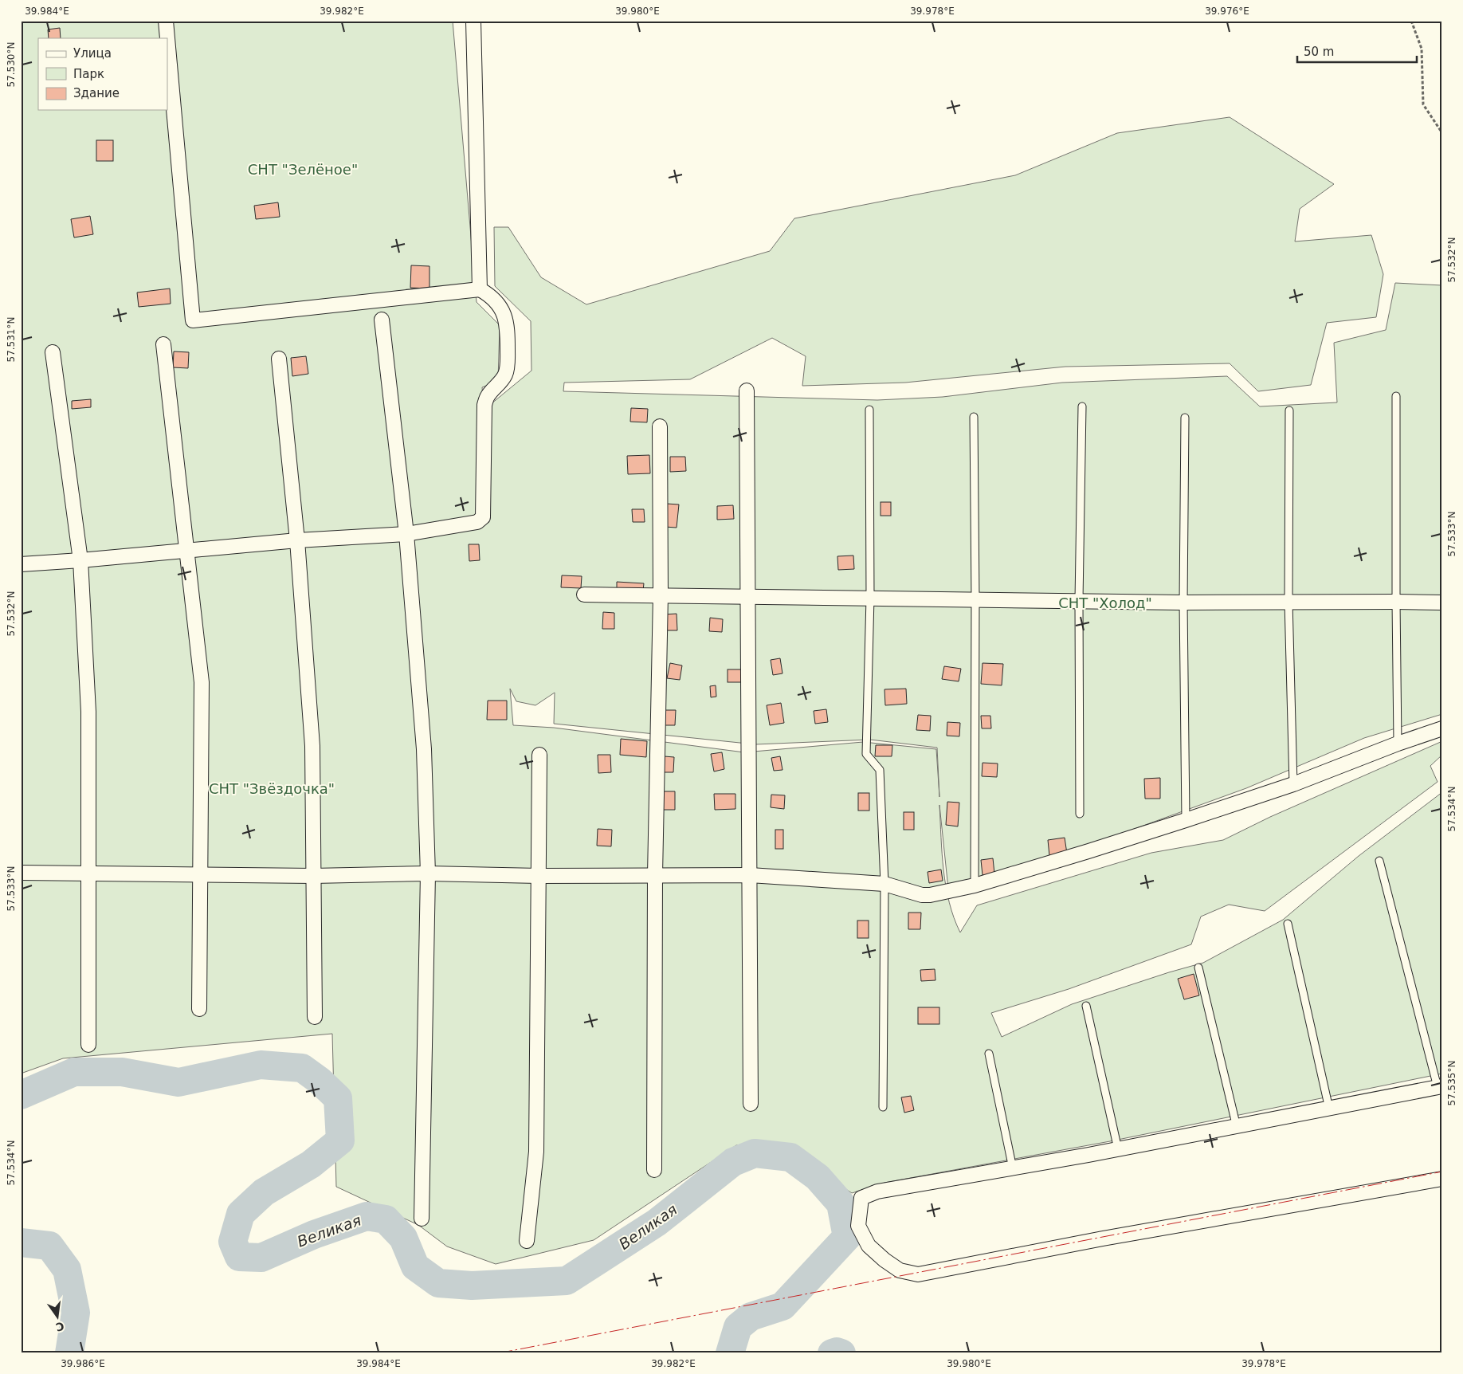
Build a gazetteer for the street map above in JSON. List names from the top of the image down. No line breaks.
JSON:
{"water":["Великая"],"parks":["СНТ \"Зелёное\"","СНТ \"Холод\"","СНТ \"Звёздочка\""],"legend":["Улица","Парк","Здание"],"scale_bar":"50 m","north":"bottom","coordinates":["39.984°E","39.982°E","39.980°E","39.978°E","39.976°E","57.530°N","57.532°N","57.531°N","57.533°N","57.534°N","57.535°N","39.986°E"]}
